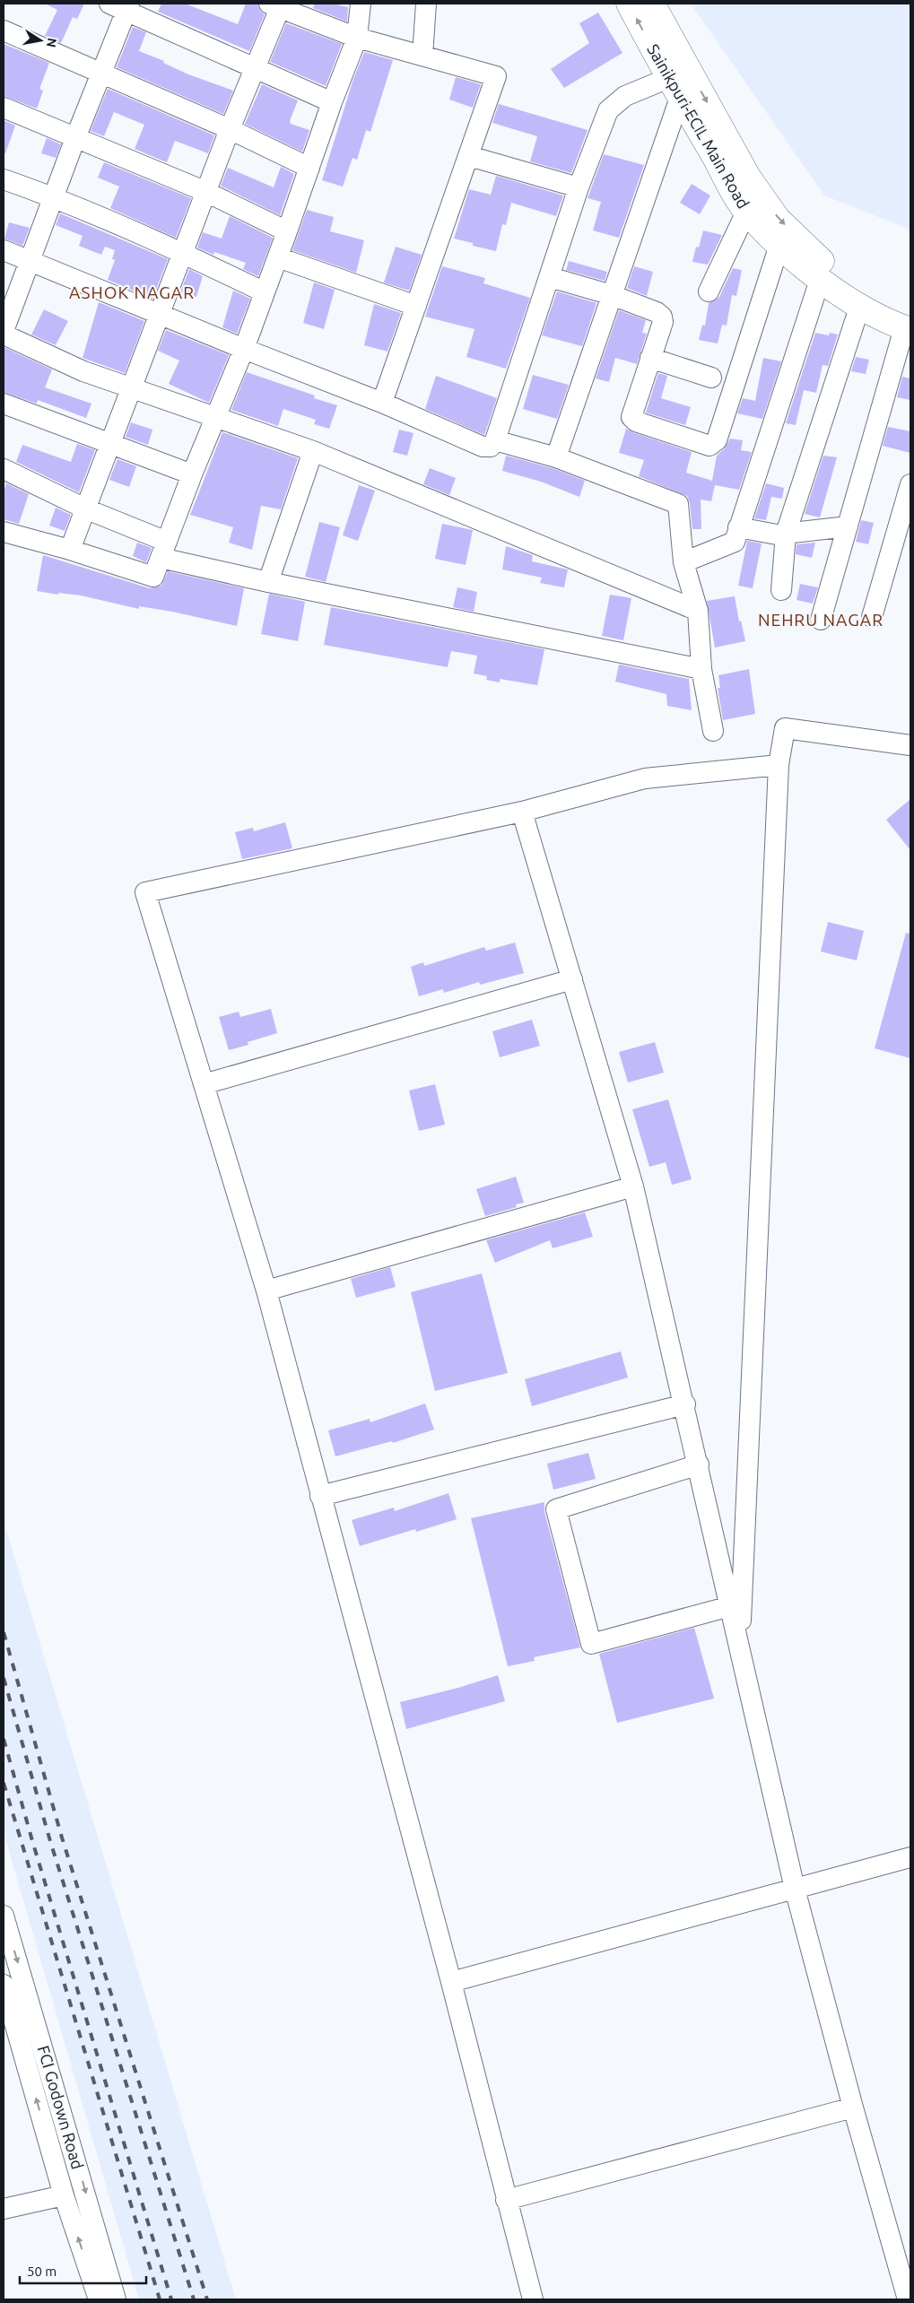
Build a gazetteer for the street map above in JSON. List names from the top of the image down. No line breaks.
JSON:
{"streets":{"main road":["Sainikpuri-ECIL Main Road"],"street":["FCI Godown Road"]},"districts":["ASHOK NAGAR","NEHRU NAGAR"],"scale_bar":"50 m","north":"right"}
